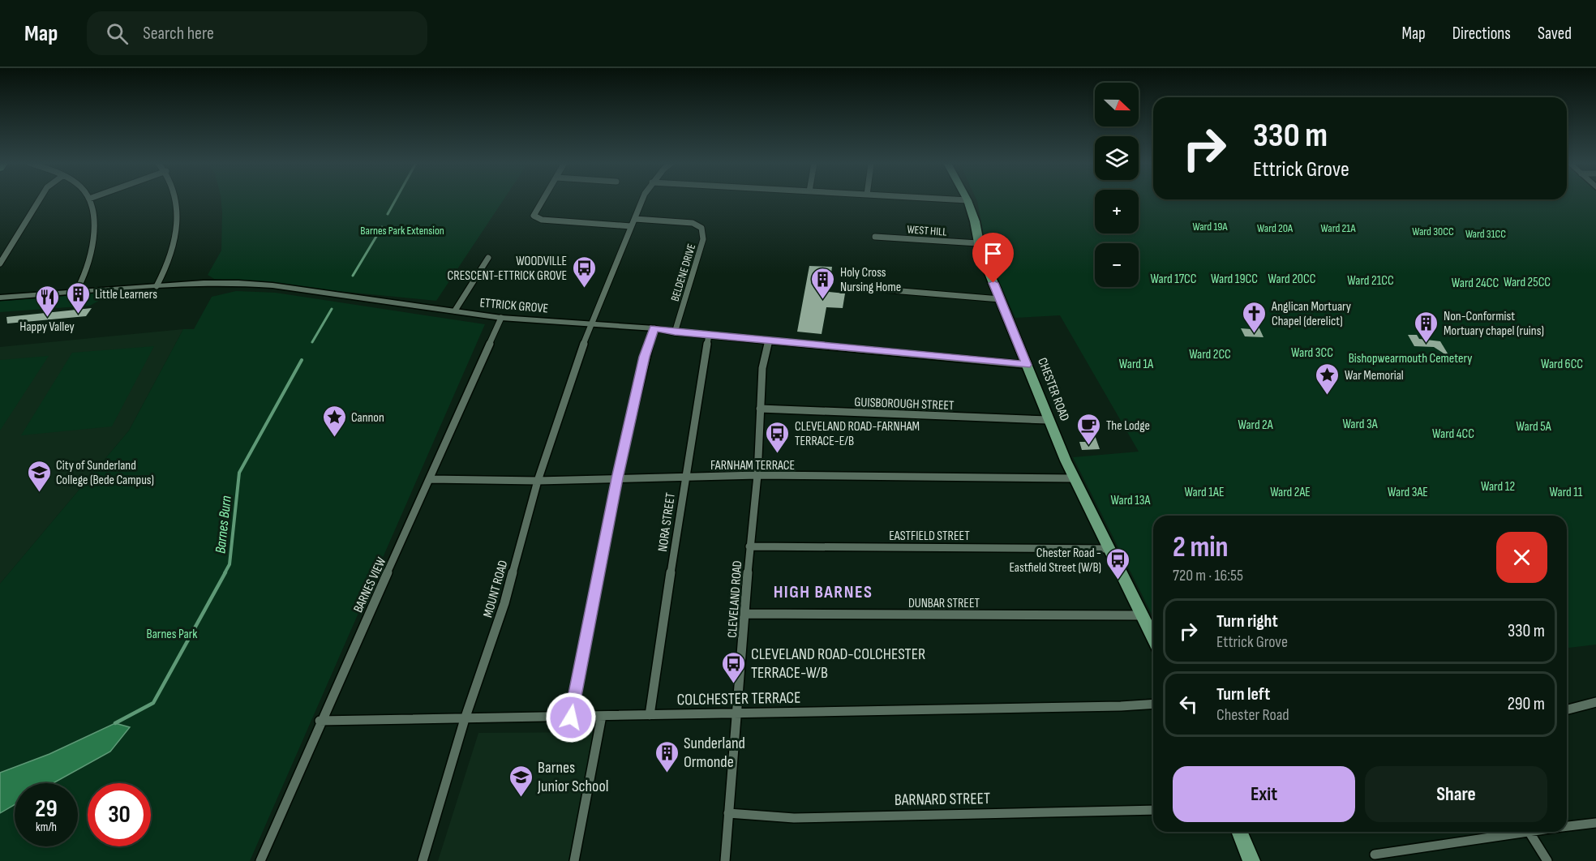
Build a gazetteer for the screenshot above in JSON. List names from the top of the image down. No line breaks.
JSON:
{"streets":{"main road":["CHESTER ROAD"],"street":["WEST HILL","BELDENE DRIVE","ETTRICK GROVE","GUISBOROUGH STREET","FARNHAM TERRACE","NORA STREET","EASTFIELD STREET","BARNES VIEW","MOUNT ROAD","CLEVELAND ROAD","DUNBAR STREET","COLCHESTER TERRACE","BARNARD STREET"]},"crossings":[["WEST HILL","CHESTER ROAD"],["BELDENE DRIVE","ETTRICK GROVE"],["BELDENE DRIVE","MOUNT ROAD"],["ETTRICK GROVE","CHESTER ROAD"],["ETTRICK GROVE","NORA STREET"],["ETTRICK GROVE","BARNES VIEW"],["ETTRICK GROVE","MOUNT ROAD"],["ETTRICK GROVE","CLEVELAND ROAD"],["CHESTER ROAD","GUISBOROUGH STREET"],["CHESTER ROAD","FARNHAM TERRACE"],["CHESTER ROAD","EASTFIELD STREET"],["CHESTER ROAD","DUNBAR STREET"],["GUISBOROUGH STREET","CLEVELAND ROAD"],["FARNHAM TERRACE","NORA STREET"],["FARNHAM TERRACE","BARNES VIEW"],["FARNHAM TERRACE","MOUNT ROAD"],["FARNHAM TERRACE","CLEVELAND ROAD"],["NORA STREET","COLCHESTER TERRACE"],["EASTFIELD STREET","CLEVELAND ROAD"],["BARNES VIEW","COLCHESTER TERRACE"],["MOUNT ROAD","COLCHESTER TERRACE"],["CLEVELAND ROAD","DUNBAR STREET"],["CLEVELAND ROAD","COLCHESTER TERRACE"],["CLEVELAND ROAD","BARNARD STREET"]],"districts":["HIGH BARNES"],"water":["Barnes Burn"],"parks":["Ward 19A","Ward 20A","Ward 21A","Barnes Park Extension","Ward 30CC","Ward 31CC","Ward 17CC","Ward 19CC","Ward 20CC","Ward 21CC","Ward 25CC","Ward 24CC","Ward 3CC","Ward 2CC","Bishopwearmouth Cemetery","Ward 1A","Ward 6CC","Ward 3A","Ward 2A","Ward 5A","Ward 4CC","Ward 12","Ward 1AE","Ward 2AE","Ward 3AE","Ward 11","Ward 13A","Barnes Park"],"places":{"bus stop":["WOODVILLE CRESCENT-ETTRICK GROVE","CLEVELAND ROAD-FARNHAM TERRACE-E/B","Chester Road - Eastfield Street (W/B)","CLEVELAND ROAD-COLCHESTER TERRACE-W/B"],"building":["Holy Cross Nursing Home","Little Learners","Non-Conformist Mortuary chapel (ruins)","Sunderland Ormonde"],"restaurant":["Happy Valley"],"church":["Anglican Mortuary Chapel (derelict)"],"place":["War Memorial","Cannon"],"cafe":["The Lodge"],"school or university":["City of Sunderland College (Bede Campus)","Barnes Junior School"]},"north":"right","page":{"header":"Map","search":"Search here","nav":["Map","Directions","Saved"],"map_buttons":["+","−"],"turn":["330 m","Ettrick Grove"],"heading":["2 min","720 m · 16:55"],"list":[{"name":"Turn right","note":"Ettrick Grove","value":"330 m"},{"name":"Turn left","note":"Chester Road","value":"290 m"}],"buttons":["Exit","Share"],"speed":"29 km/h","limit":"30"}}
